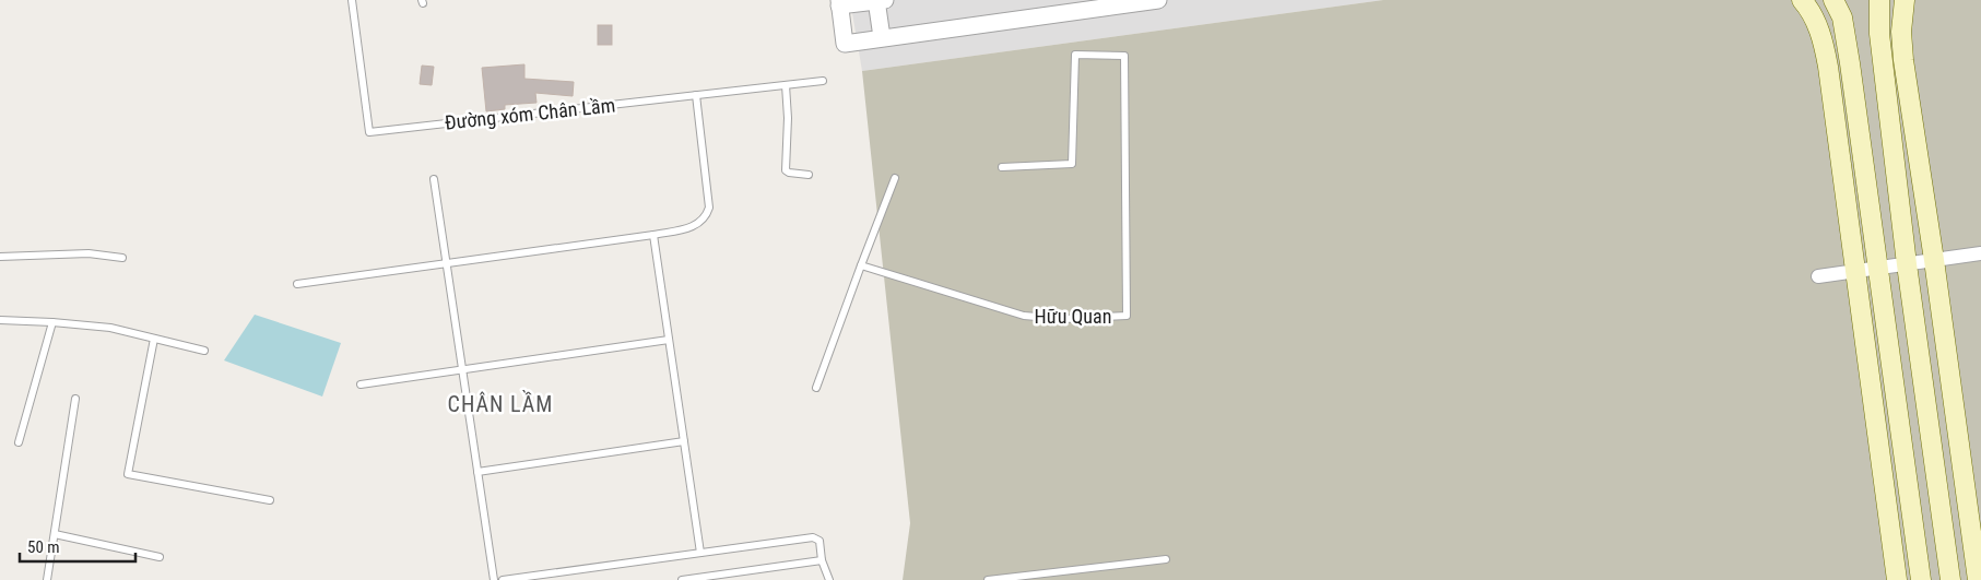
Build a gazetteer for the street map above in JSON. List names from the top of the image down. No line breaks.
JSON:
{"streets":{"lane":["Đường xóm Chân Lầm","Hữu Quan"]},"districts":["CHÂN LẦM"],"scale_bar":"50 m"}
